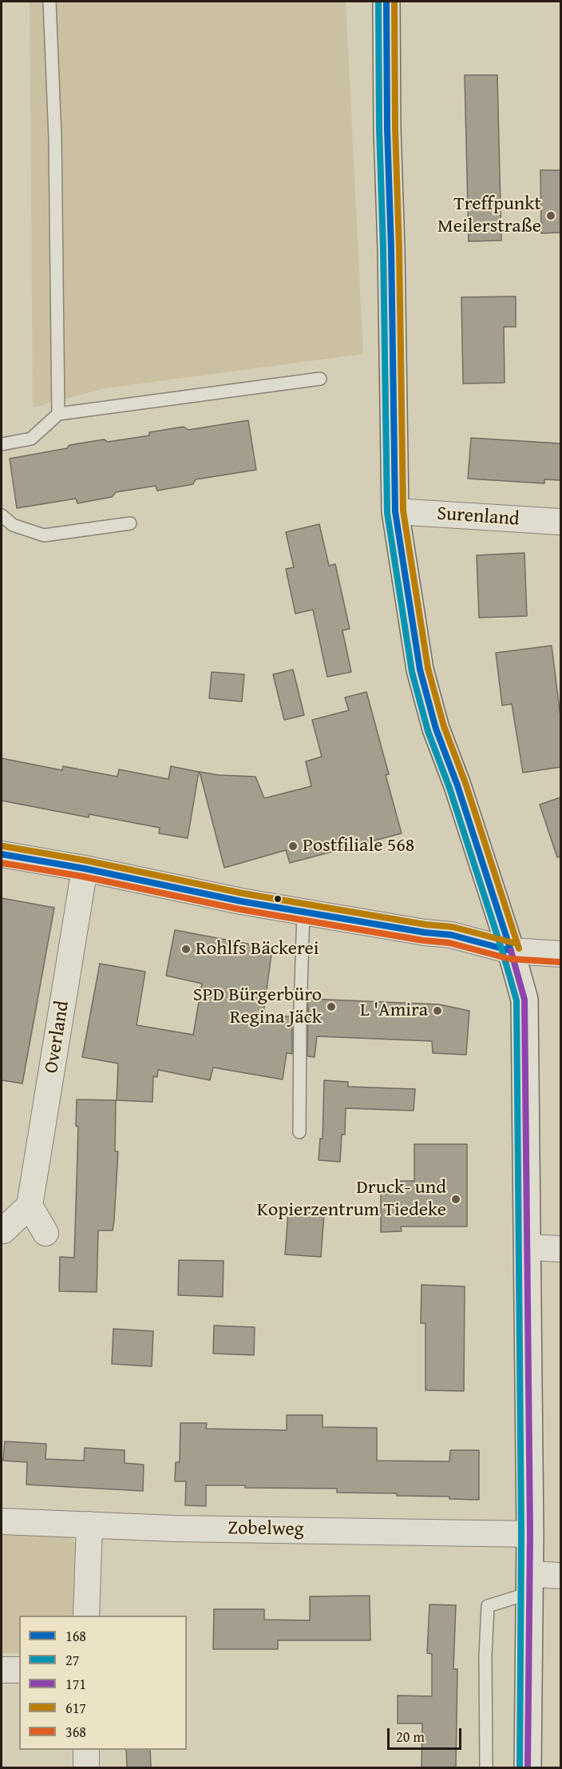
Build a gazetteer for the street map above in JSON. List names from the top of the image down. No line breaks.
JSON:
{"streets":{"street":["Surenland","Overland","Zobelweg"]},"places":["Treffpunkt Meilerstraße","Postfiliale 568","Rohlfs Bäckerei","SPD Bürgerbüro Regina Jäck","L 'Amira","Druck- und Kopierzentrum Tiedeke"],"lines":["transit line 168","transit line 27","transit line 617","transit line 368","transit line 171"],"legend":["168","27","171","617","368"],"scale_bar":"20 m"}
